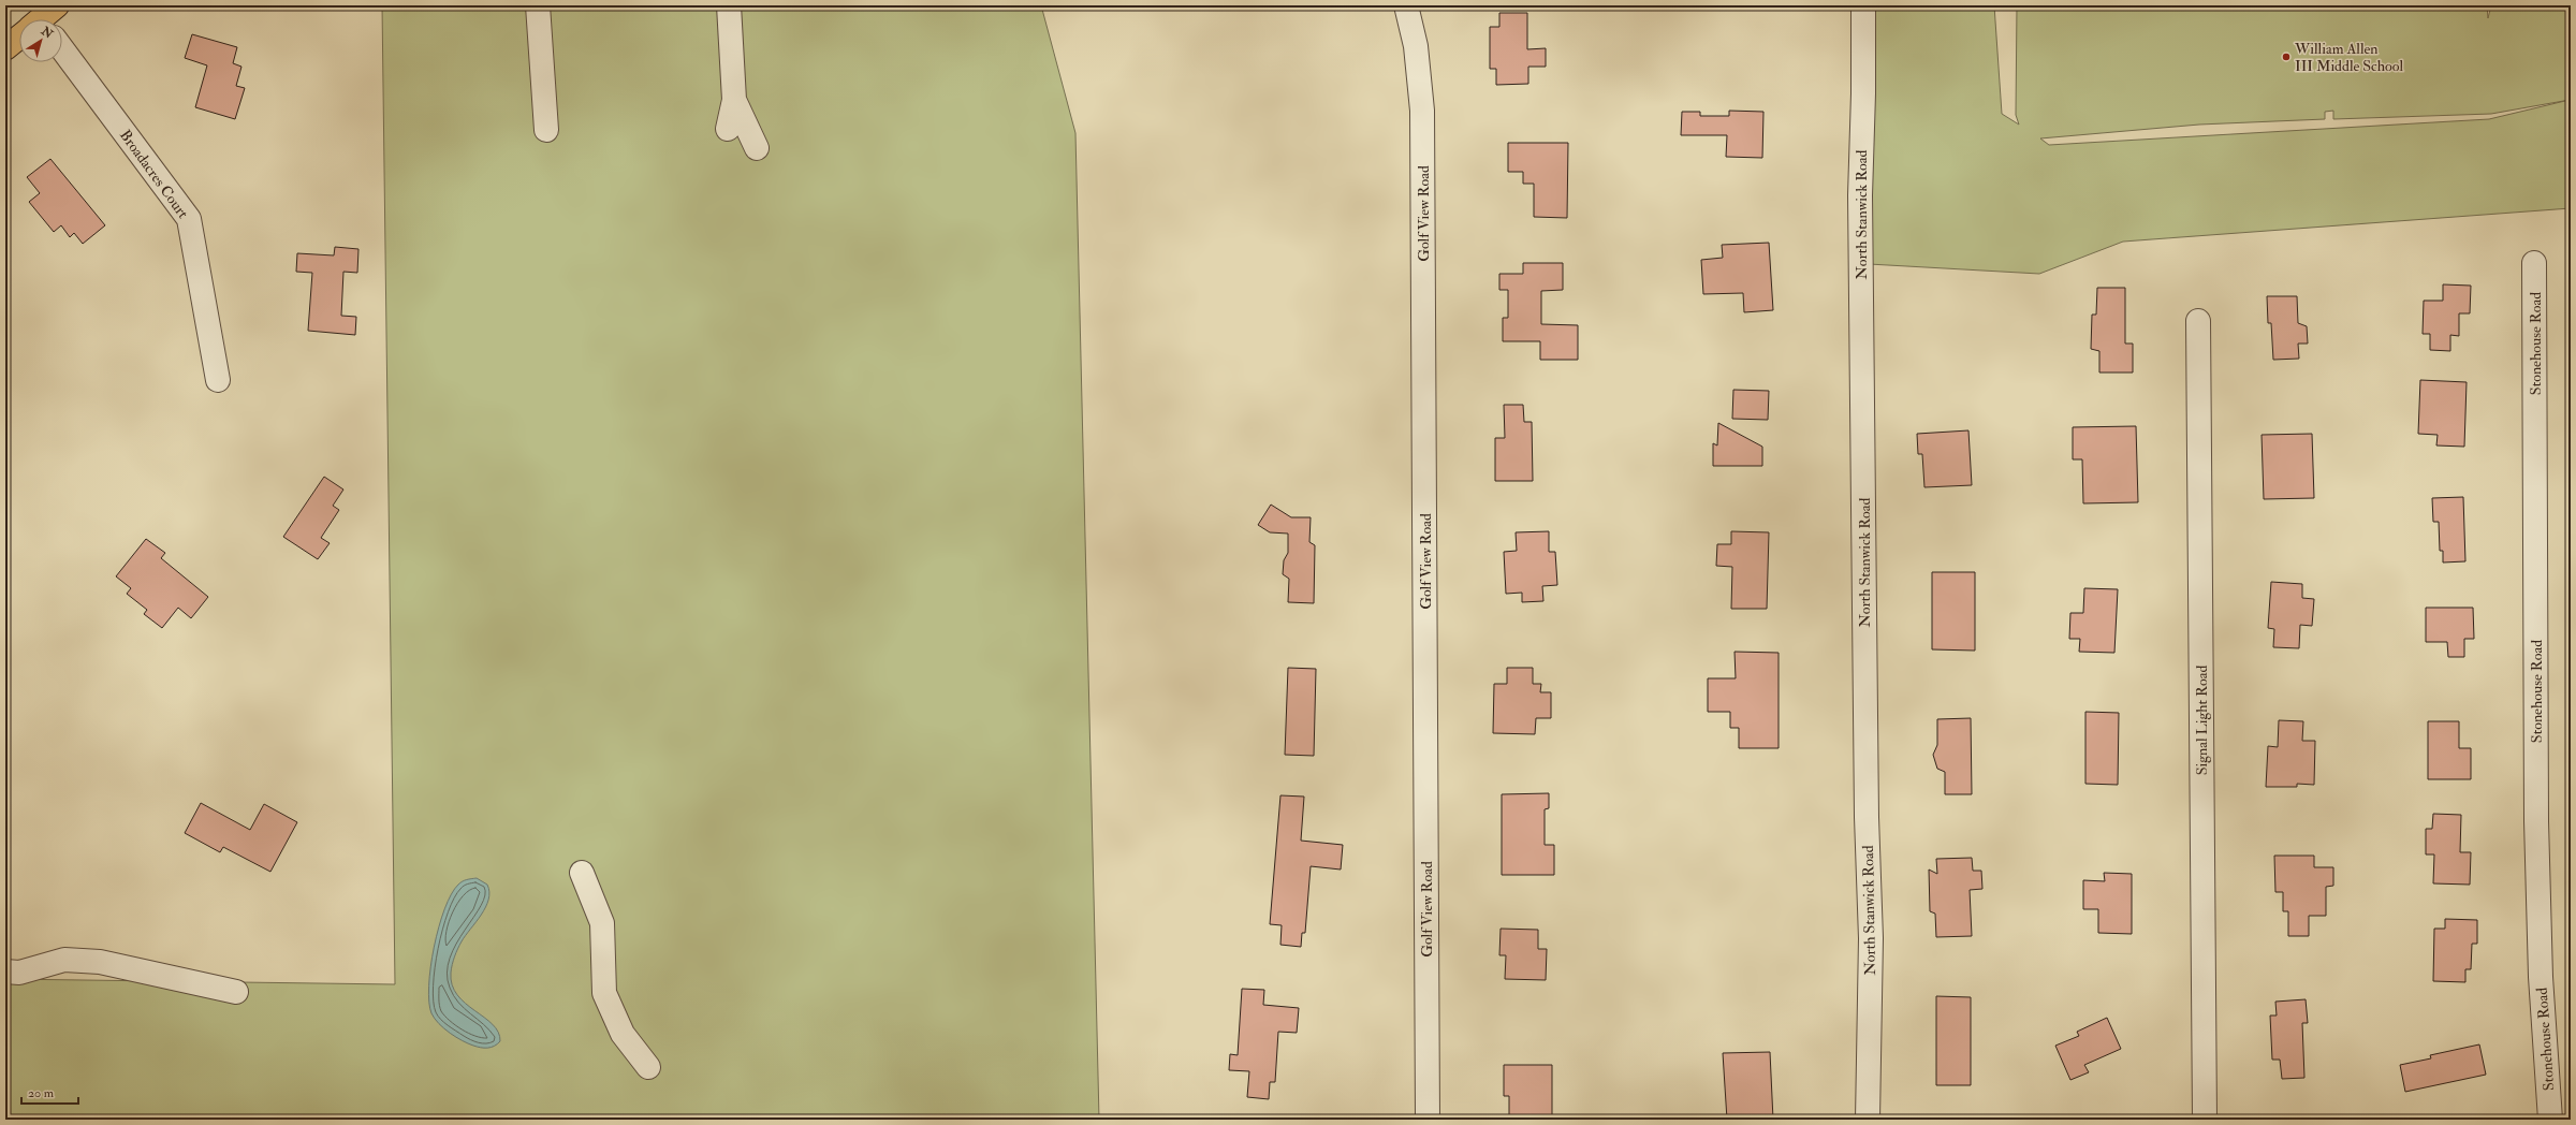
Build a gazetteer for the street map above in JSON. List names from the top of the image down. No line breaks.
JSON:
{"streets":{"street":["Broadacres Court","Golf View Road","North Stanwick Road","Stonehouse Road","Signal Light Road"]},"places":["William Allen III Middle School"],"scale_bar":"20 m","north":"top right"}
